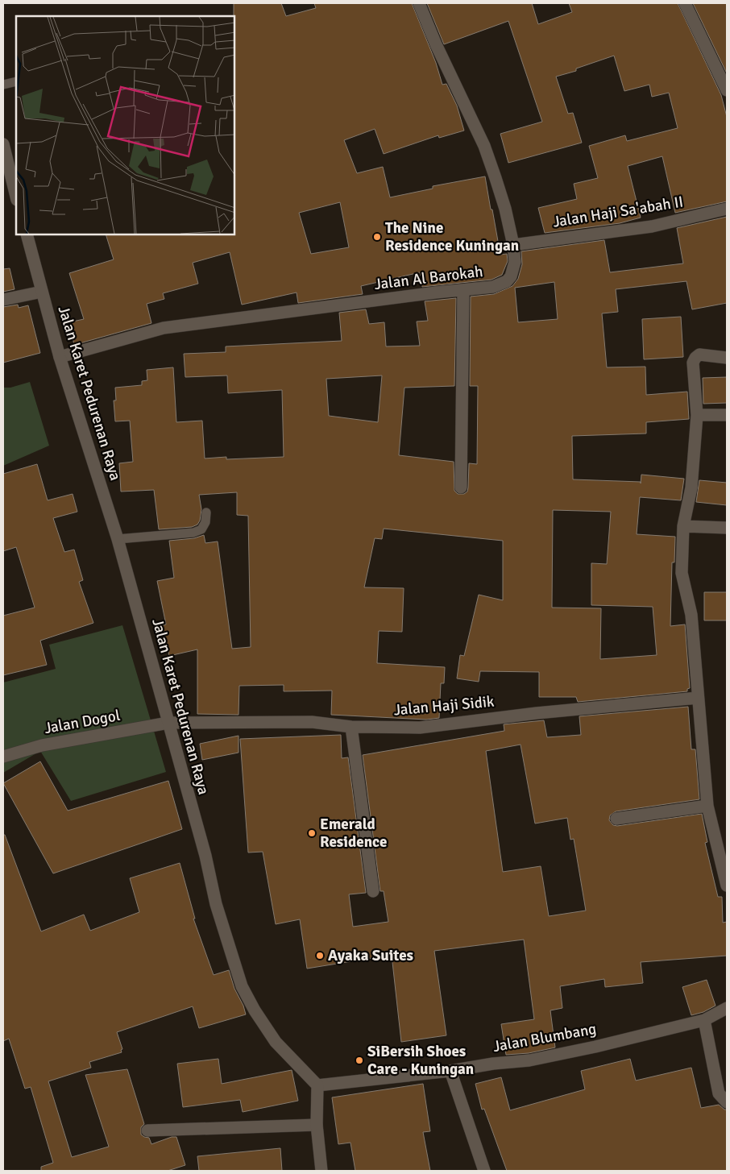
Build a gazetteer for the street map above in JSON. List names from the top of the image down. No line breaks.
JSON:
{"streets":{"street":["Jalan Haji Sa'abah II","Jalan Al Barokah","Jalan Karet Pedurenan Raya","Jalan Haji Sidik","Jalan Dogol","Jalan Blumbang"]},"crossings":[["Jalan Haji Sa'abah II","Jalan Al Barokah"],["Jalan Al Barokah","Jalan Karet Pedurenan Raya"],["Jalan Karet Pedurenan Raya","Jalan Haji Sidik"],["Jalan Karet Pedurenan Raya","Jalan Dogol"],["Jalan Karet Pedurenan Raya","Jalan Blumbang"],["Jalan Haji Sidik","Jalan Dogol"]],"places":["The Nine Residence Kuningan","Emerald Residence","Ayaka Suites","SiBersih Shoes Care - Kuningan"]}
